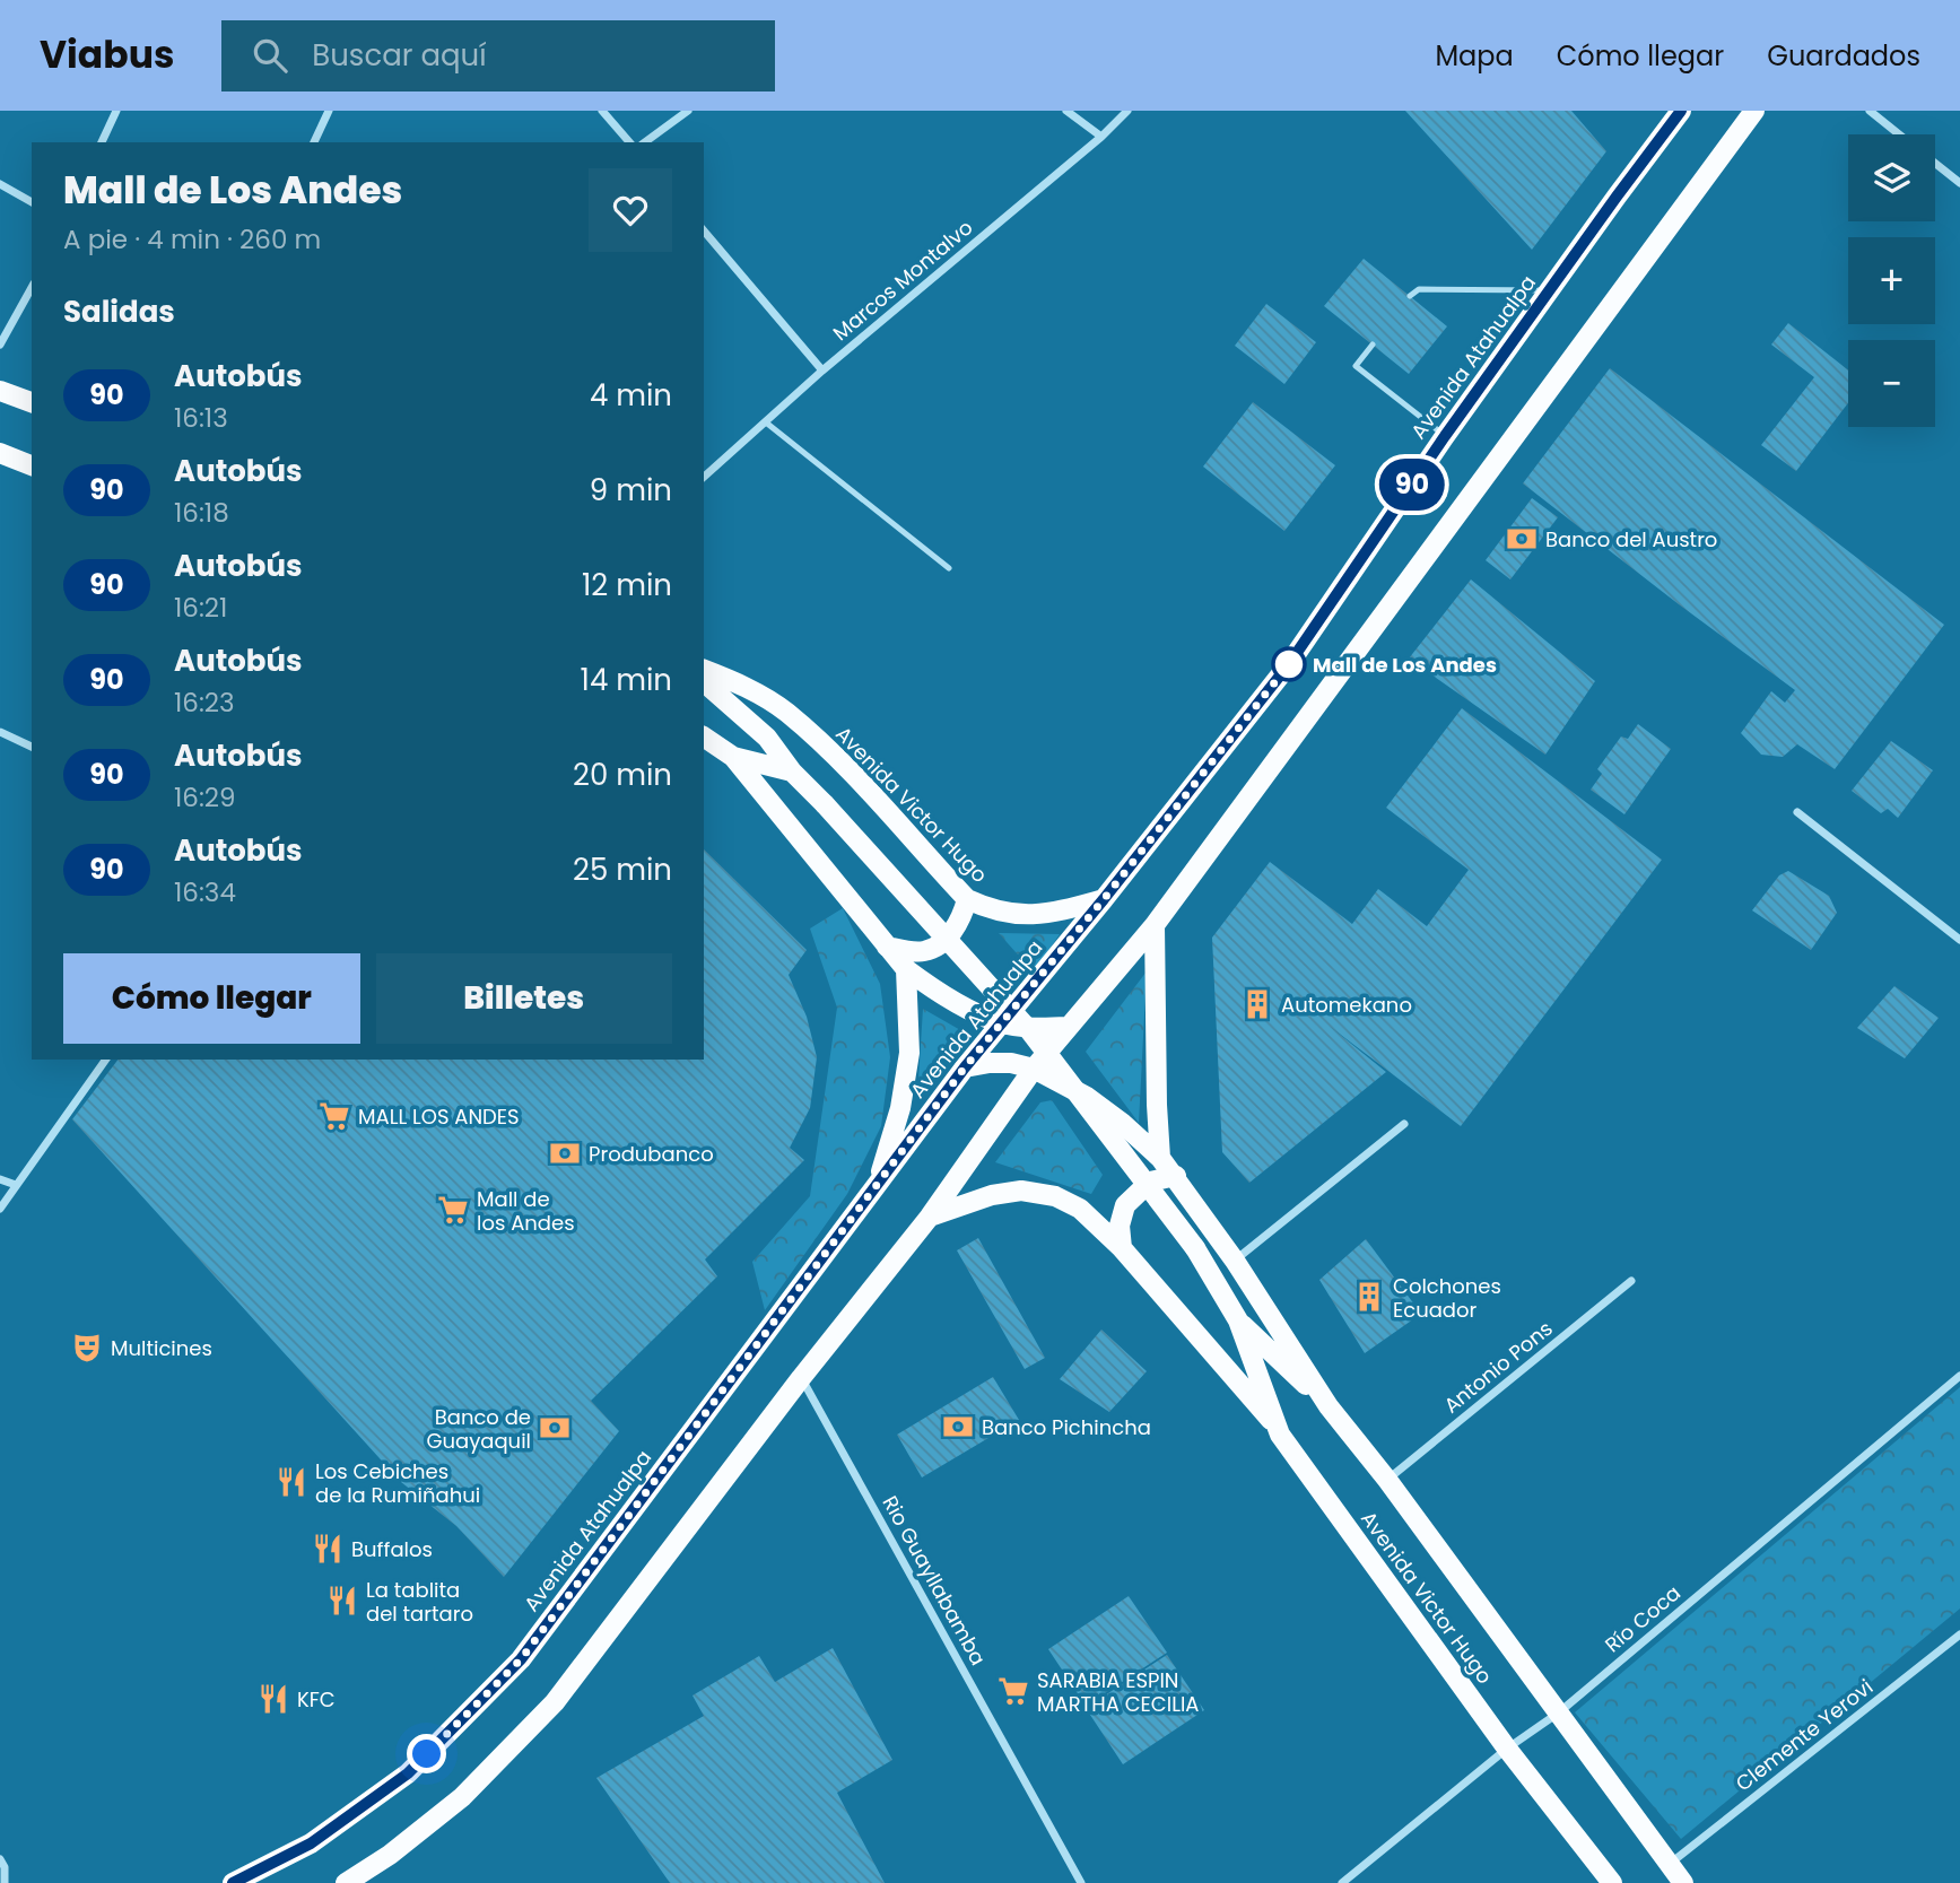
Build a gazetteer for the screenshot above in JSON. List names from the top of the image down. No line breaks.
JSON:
{"streets":{"main road":["Avenida Atahualpa","Avenida Victor Hugo"],"street":["Marcos Montalvo","Antonio Pons","Rio Guayllabamba","Río Coca","Clemente Yerovi"]},"crossings":[["Avenida Atahualpa","Avenida Victor Hugo"],["Avenida Victor Hugo","Antonio Pons"],["Avenida Victor Hugo","Río Coca"],["Avenida Victor Hugo","Clemente Yerovi"]],"places":{"bank":["Banco del Austro","Produbanco","Banco Pichincha","Banco de Guayaquil"],"other":["Mall de Los Andes"],"building":["Automekano","Colchones Ecuador"],"supermarket":["MALL LOS ANDES","Mall de los Andes","SARABIA ESPIN MARTHA CECILIA"],"theatre":["Multicines"],"restaurant":["Los Cebiches de la Rumiñahui","Buffalos","La tablita del tartaro","KFC"]},"lines":["bus line 90"],"page":{"header":"Viabus","search":"Buscar aquí","nav":["Mapa","Cómo llegar","Guardados"],"on_map":"90","map_buttons":["+","−"],"heading":[["Mall de Los Andes","A pie · 4 min · 260 m"],"Salidas"],"list":[{"mark":"90","name":"Autobús","note":"16:13","value":"4 min"},{"mark":"90","name":"Autobús","note":"16:18","value":"9 min"},{"mark":"90","name":"Autobús","note":"16:21","value":"12 min"},{"mark":"90","name":"Autobús","note":"16:23","value":"14 min"},{"mark":"90","name":"Autobús","note":"16:29","value":"20 min"},{"mark":"90","name":"Autobús","note":"16:34","value":"25 min"}],"buttons":["Cómo llegar","Billetes"]}}
